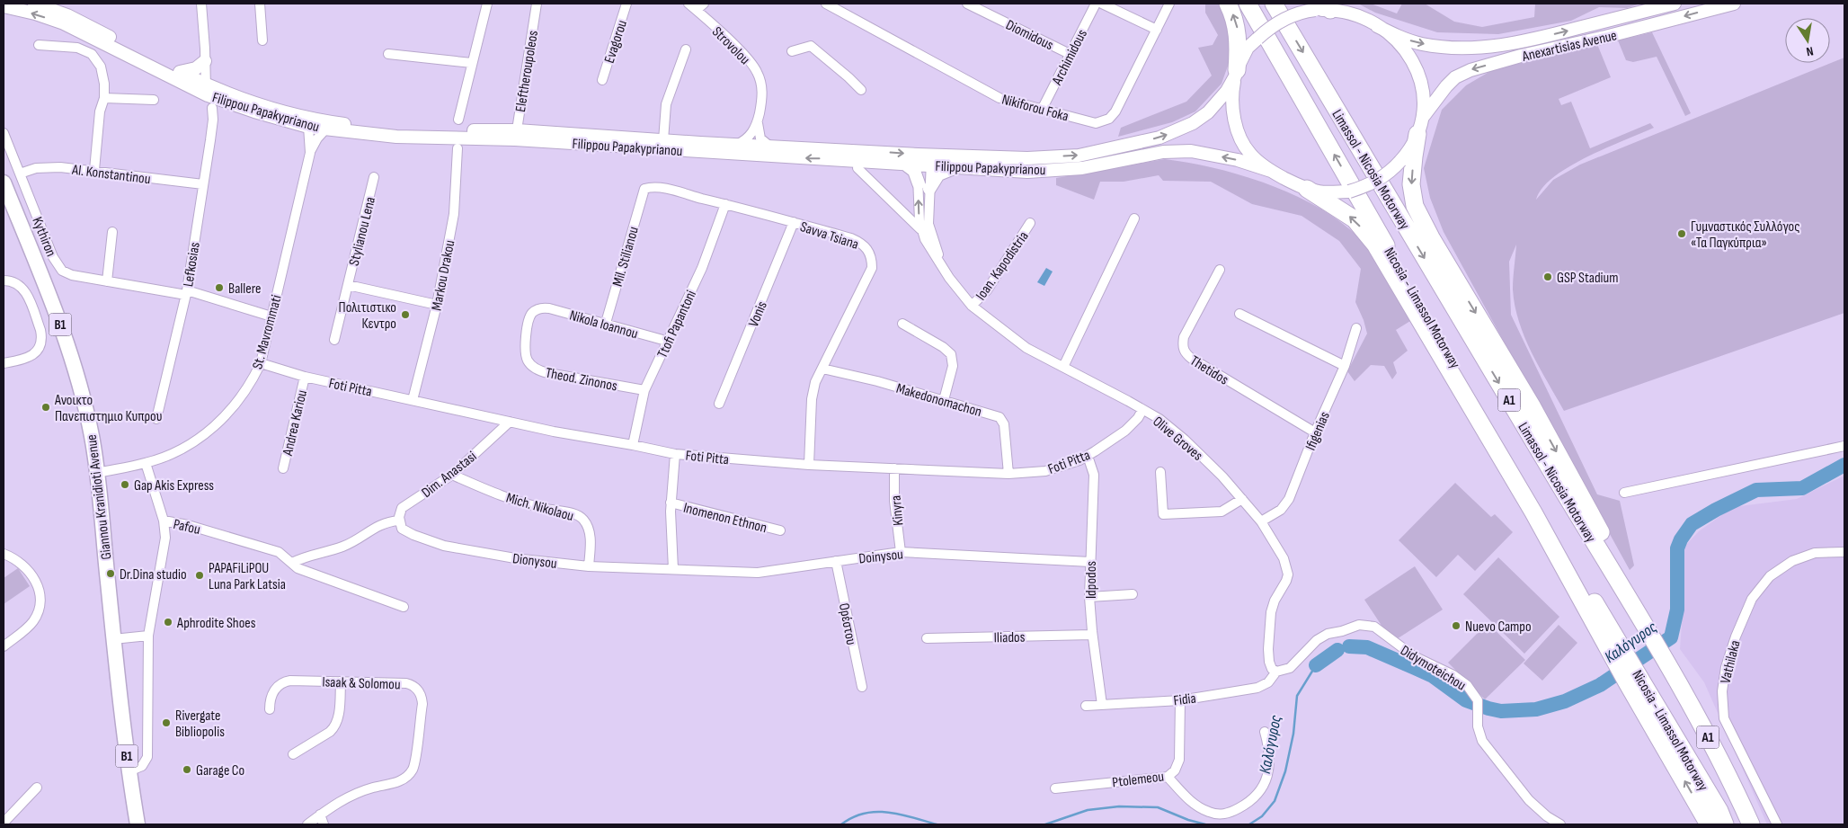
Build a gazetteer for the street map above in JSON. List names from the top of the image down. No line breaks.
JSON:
{"streets":{"highway":["Limassol - Nicosia Motorway","Nicosia - Limassol Motorway","A1"],"main road":["Anexartisias Avenue","Filippou Papakyprianou","B1","Giannou Kranidioti Avenue"],"street":["Diomidous","Evagorou","Strovolou","Archimidous","Eleftheroupoleos","Nikiforou Foka","Al. Konstantinou","Stylianou Lena","Savva Tsiana","Kythiron","Mil. Stilianou","Lefkosias","Ioan. Kapodistria","Markou Drakou","Vonis","Nikola Ioannou","Ttofi Papantoni","St. Mavrommati","Thetidos","Theod. Zinonos","Foti Pitta","Makedonomachon","Andrea Kariou","Ifigenias","Olive Groves","Dim. Anastasi","Mich. Nikolaou","Kinyra","Inomenon Ethnon","Pafou","Doinysou","Dionysou","Idpodos","Ορέστου","Iliados","Vathilaka","Didymoteichou","Isaak & Solomou","Fidia","Ptolemeou"]},"crossings":[["Diomidous","Archimidous"],["Strovolou","Filippou Papakyprianou"],["Archimidous","Nikiforou Foka"],["Eleftheroupoleos","Filippou Papakyprianou"],["Filippou Papakyprianou","Lefkosias"],["Filippou Papakyprianou","St. Mavrommati"],["Filippou Papakyprianou","Olive Groves"],["Al. Konstantinou","Kythiron"],["Al. Konstantinou","Lefkosias"],["Stylianou Lena","Markou Drakou"],["Savva Tsiana","Mil. Stilianou"],["Savva Tsiana","Vonis"],["Savva Tsiana","Ttofi Papantoni"],["Savva Tsiana","Foti Pitta"],["Savva Tsiana","Makedonomachon"],["Kythiron","Lefkosias"],["Kythiron","St. Mavrommati"],["Mil. Stilianou","Nikola Ioannou"],["Ioan. Kapodistria","Olive Groves"],["Markou Drakou","Foti Pitta"],["Nikola Ioannou","Ttofi Papantoni"],["Nikola Ioannou","Theod. Zinonos"],["Ttofi Papantoni","Theod. Zinonos"],["Ttofi Papantoni","Foti Pitta"],["St. Mavrommati","Foti Pitta"],["St. Mavrommati","Giannou Kranidioti Avenue"],["Thetidos","Ifigenias"],["Foti Pitta","Makedonomachon"],["Foti Pitta","Andrea Kariou"],["Foti Pitta","Olive Groves"],["Foti Pitta","Dim. Anastasi"],["Foti Pitta","Kinyra"],["Foti Pitta","Idpodos"],["Ifigenias","Olive Groves"],["Olive Groves","Didymoteichou"],["Olive Groves","Fidia"],["Dim. Anastasi","Mich. Nikolaou"],["Dim. Anastasi","Dionysou"],["Giannou Kranidioti Avenue","Pafou"],["Mich. Nikolaou","Dionysou"],["Kinyra","Doinysou"],["Doinysou","Dionysou"],["Doinysou","Idpodos"],["Doinysou","Ορέστου"],["Idpodos","Iliados"],["Idpodos","Fidia"],["Didymoteichou","Fidia"],["Fidia","Ptolemeou"]],"water":["Καλόγυρος"],"places":["Γυμναστικός Συλλόγος «Τα Παγκύπρια»","GSP Stadium","Ballere","Πολιτιστικο Κεντρο","Ανοικτο Πανεπιστημιο Κυπρου","Gap Akis Express","Dr.Dina studio","PAPAFiLiPOU Luna Park Latsia","Aphrodite Shoes","Nuevo Campo","Rivergate Bibliopolis","Garage Co"],"north":"bottom"}
